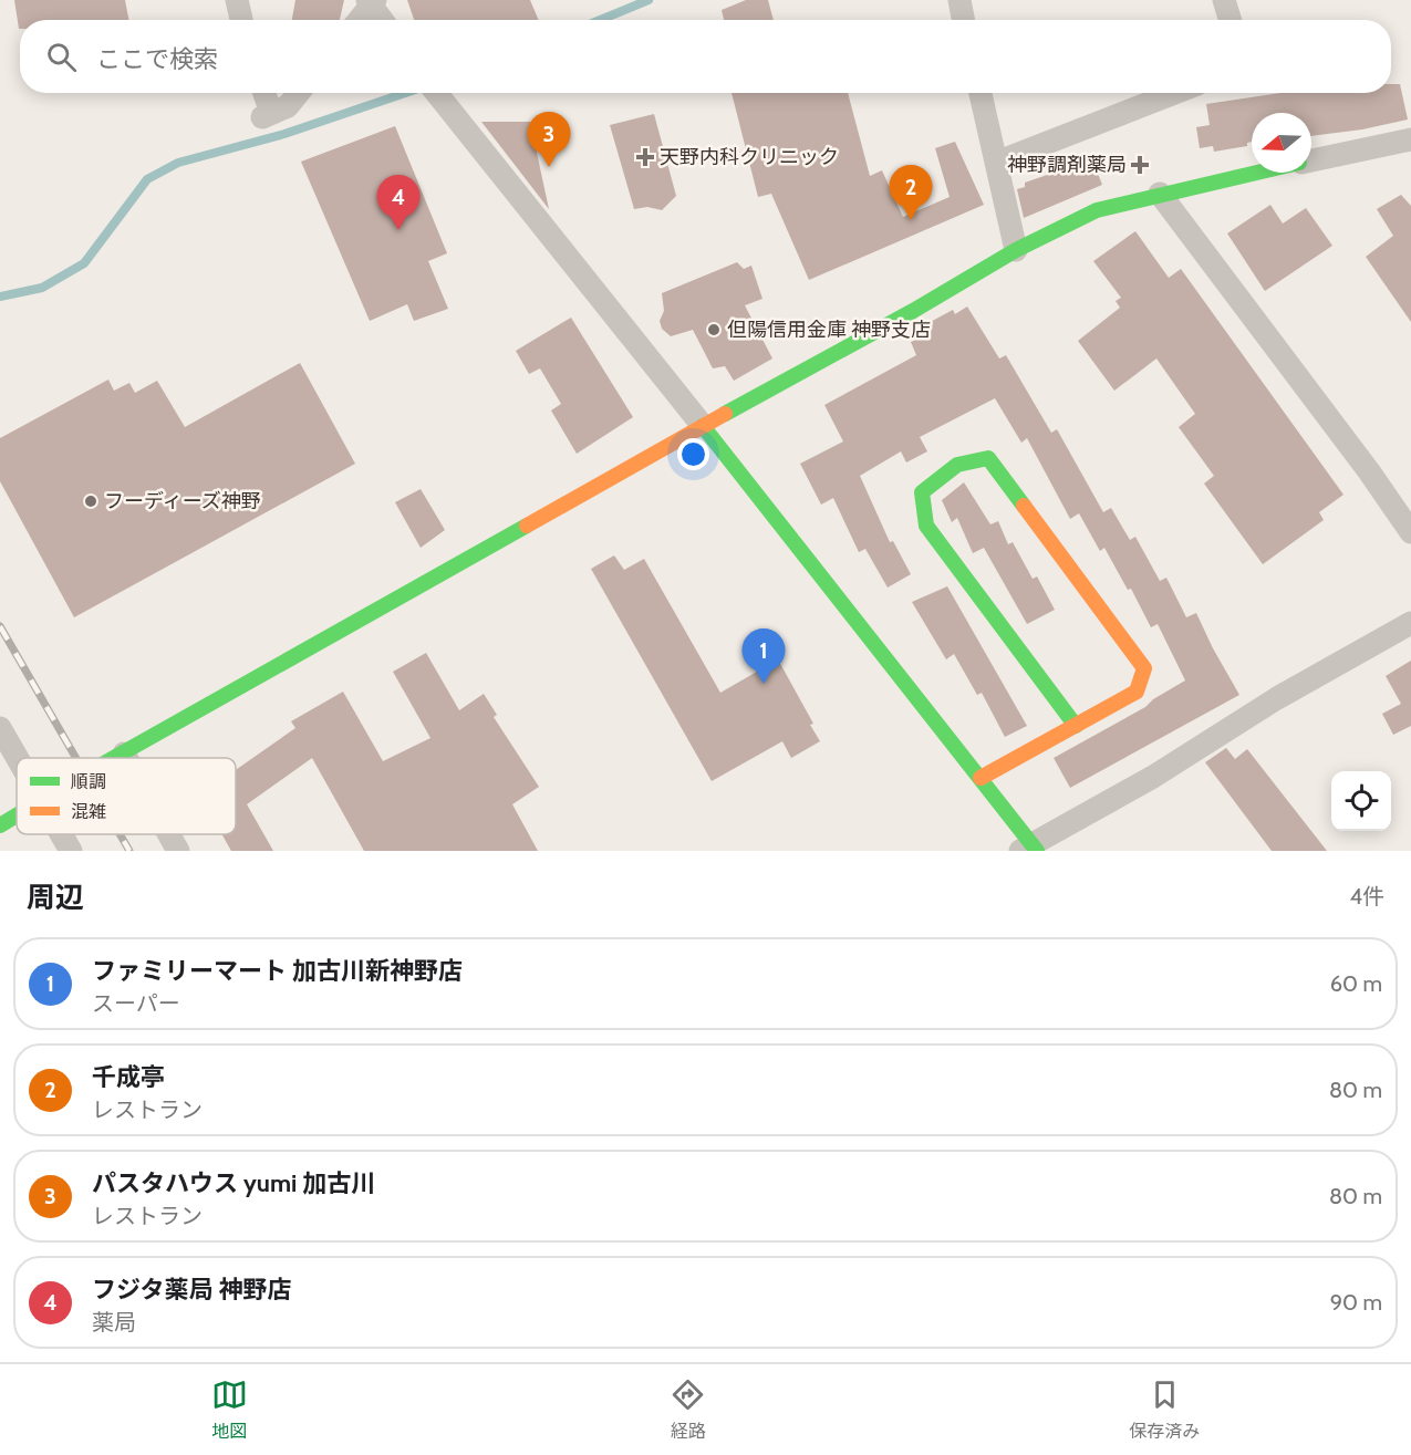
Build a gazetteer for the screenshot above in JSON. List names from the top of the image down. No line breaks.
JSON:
{"places":{"health":["天野内科クリニック","神野調剤薬局"],"other":["但陽信用金庫 神野支店","フーディーズ神野"]},"legend":["順調","混雑"],"north":"left","page":{"search":"ここで検索","pins":["3","2","4","1"],"heading":["周辺","4件"],"list":[{"mark":"1","name":"ファミリーマート 加古川新神野店","note":"スーパー","value":"60 m"},{"mark":"2","name":"千成亭","note":"レストラン","value":"80 m"},{"mark":"3","name":"パスタハウス yumi 加古川","note":"レストラン","value":"80 m"},{"mark":"4","name":"フジタ薬局 神野店","note":"薬局","value":"90 m"}],"nav":["地図","経路","保存済み"]}}
